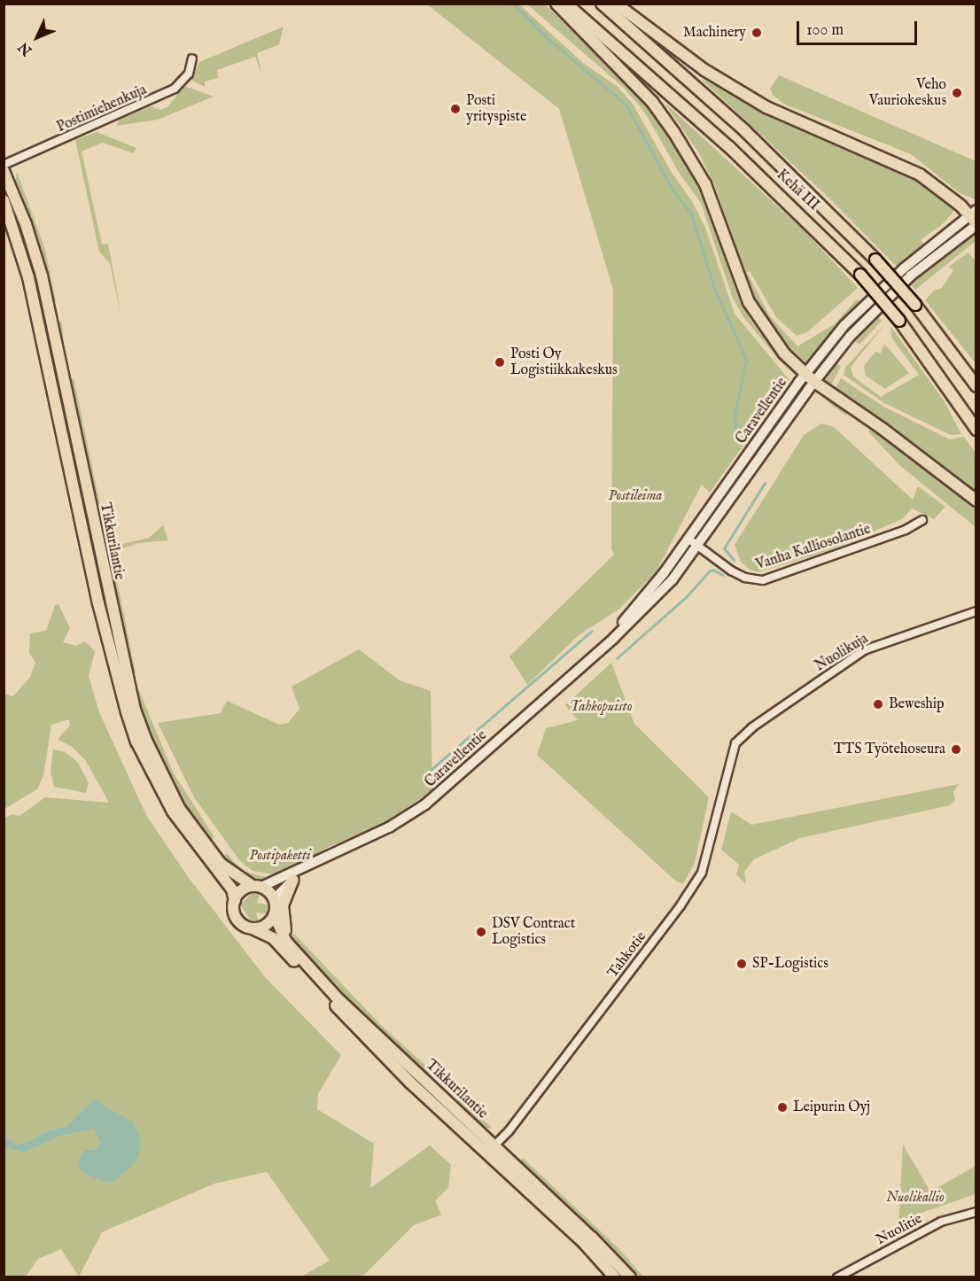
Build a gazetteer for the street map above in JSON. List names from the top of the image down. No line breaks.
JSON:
{"streets":{"main road":["Kehä III","Caravellentie","Tikkurilantie"],"street":["Postimiehenkuja","Vanha Kalliosolantie","Nuolikuja","Tahkotie","Nuolitie"]},"crossings":[["Caravellentie","Tikkurilantie"],["Caravellentie","Vanha Kalliosolantie"],["Tikkurilantie","Tahkotie"],["Nuolikuja","Tahkotie"]],"parks":["Postileima","Tahkopuisto","Postipaketti","Nuolikallio"],"places":["Machinery","Veho Vauriokeskus","Posti yrityspiste","Posti Oy Logistiikkakeskus","Beweship","TTS Työtehoseura","DSV Contract Logistics","SP-Logistics","Leipurin Oyj"],"scale_bar":"100 m","north":"bottom left"}
